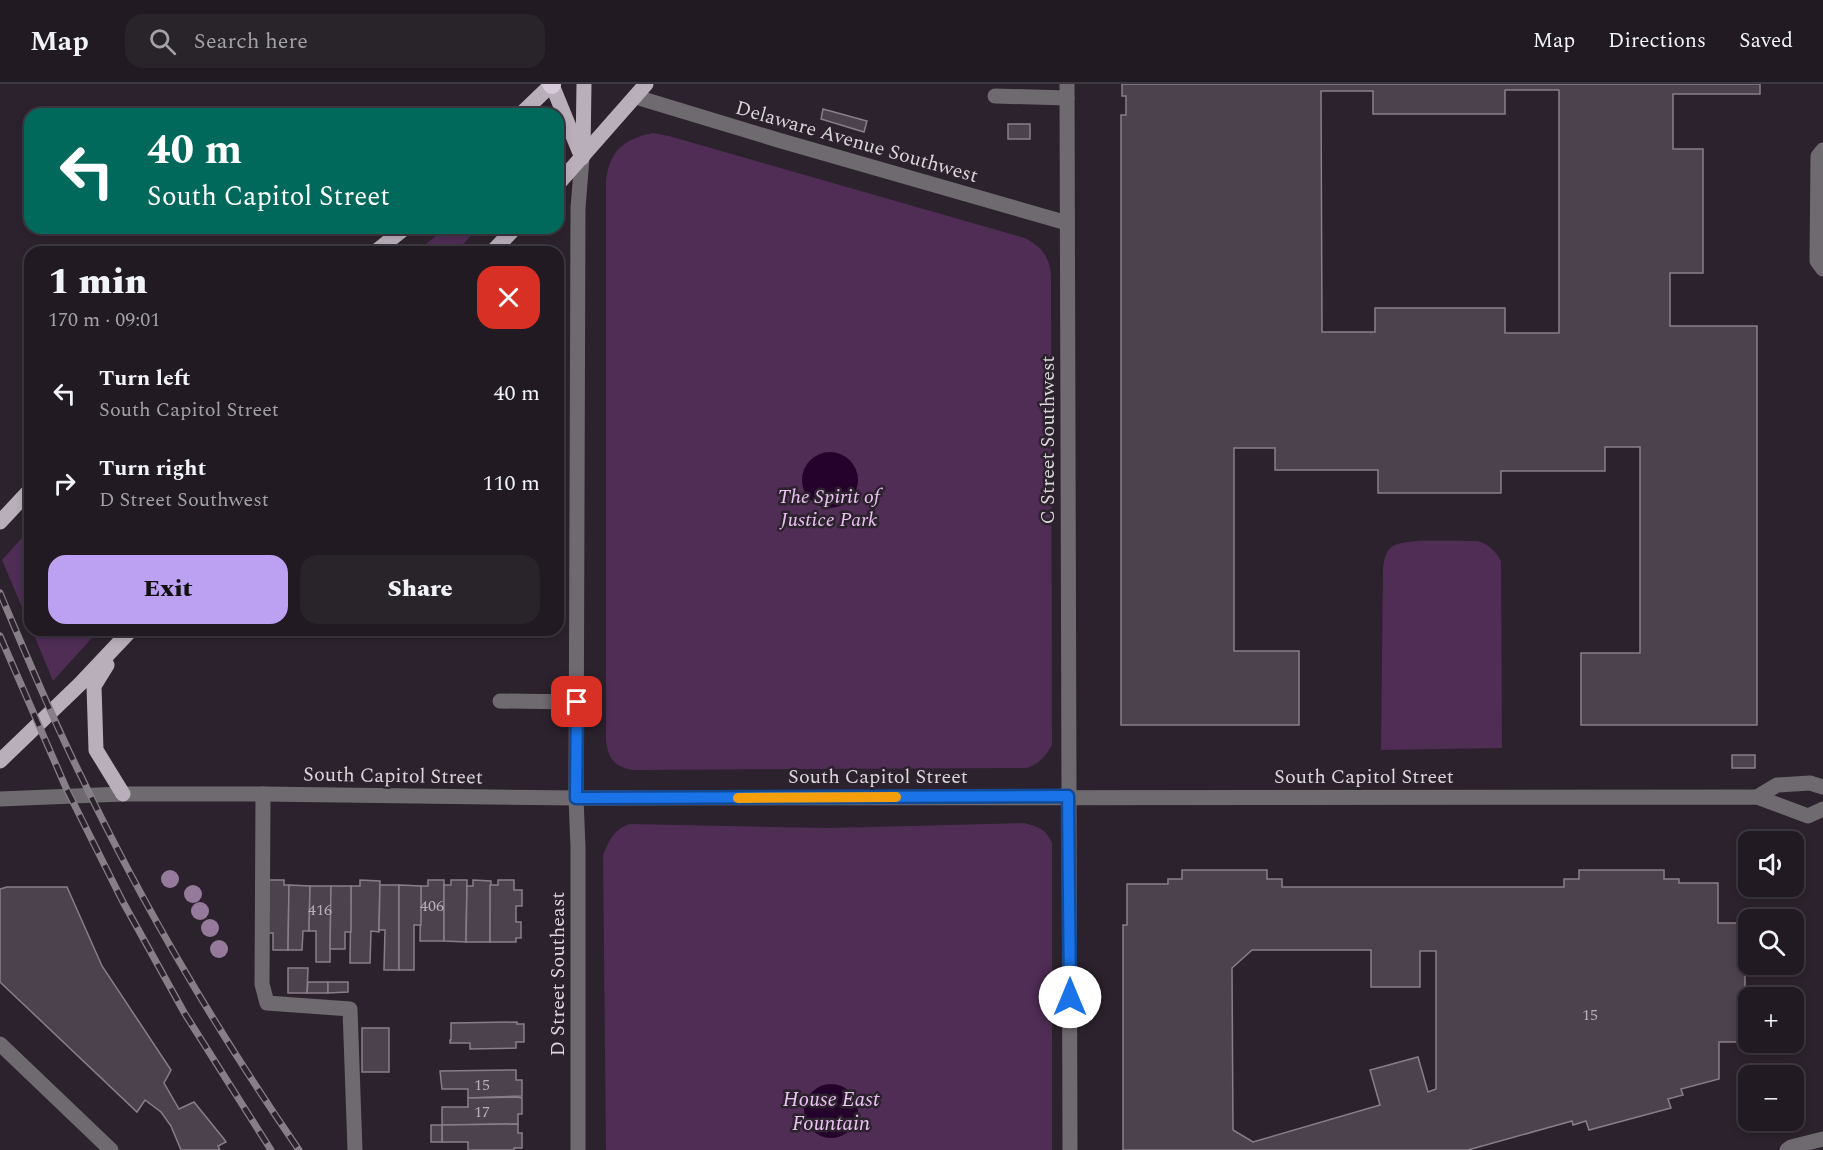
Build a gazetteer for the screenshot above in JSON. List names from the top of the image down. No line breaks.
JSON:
{"streets":{"street":["Delaware Avenue Southwest","C Street Southwest","South Capitol Street","D Street Southeast"]},"crossings":[["Delaware Avenue Southwest","C Street Southwest"],["C Street Southwest","South Capitol Street"],["South Capitol Street","D Street Southeast"]],"water":["House East Fountain"],"parks":["The Spirit of Justice Park"],"house_numbers":["406","416","15","15","17"],"page":{"header":"Map","search":"Search here","nav":["Map","Directions","Saved"],"turn":["40 m","South Capitol Street"],"heading":["1 min","170 m · 09:01"],"list":[{"name":"Turn left","note":"South Capitol Street","value":"40 m"},{"name":"Turn right","note":"D Street Southwest","value":"110 m"}],"buttons":["Exit","Share"],"map_buttons":["+","−"]}}
